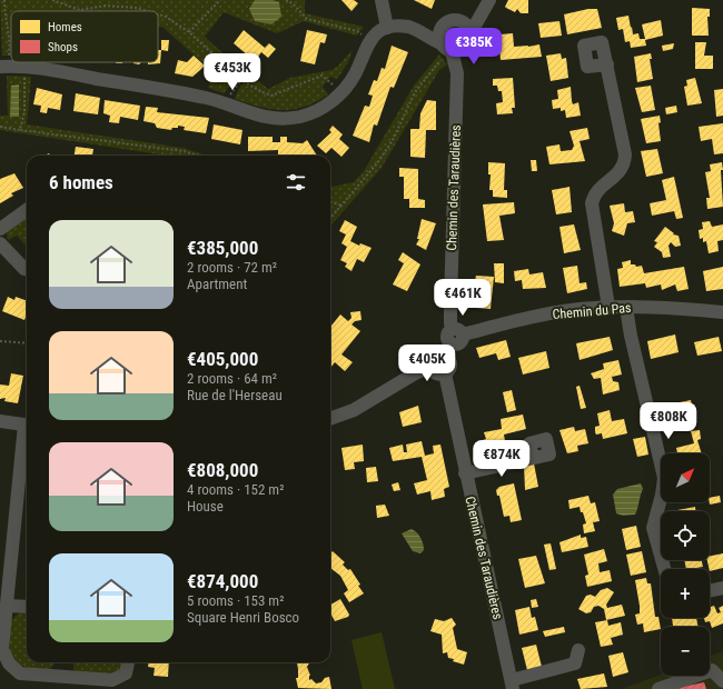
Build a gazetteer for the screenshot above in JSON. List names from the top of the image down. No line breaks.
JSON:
{"streets":{"street":["Chemin des Taraudières","Chemin du Pas"]},"crossings":[["Chemin des Taraudières","Chemin du Pas"]],"legend":["Homes","Shops"],"north":"top right","page":{"price":["€385K","€453K","€461K","€405K","€808K","€874K"],"heading":"6 homes","list":[{"name":"€385,000","note":"2 rooms · 72 m² · Apartment"},{"name":"€405,000","note":"2 rooms · 64 m² · Rue de l'Herseau"},{"name":"€808,000","note":"4 rooms · 152 m² · House"},{"name":"€874,000","note":"5 rooms · 153 m² · Square Henri Bosco"}],"map_buttons":["+","−"]}}
